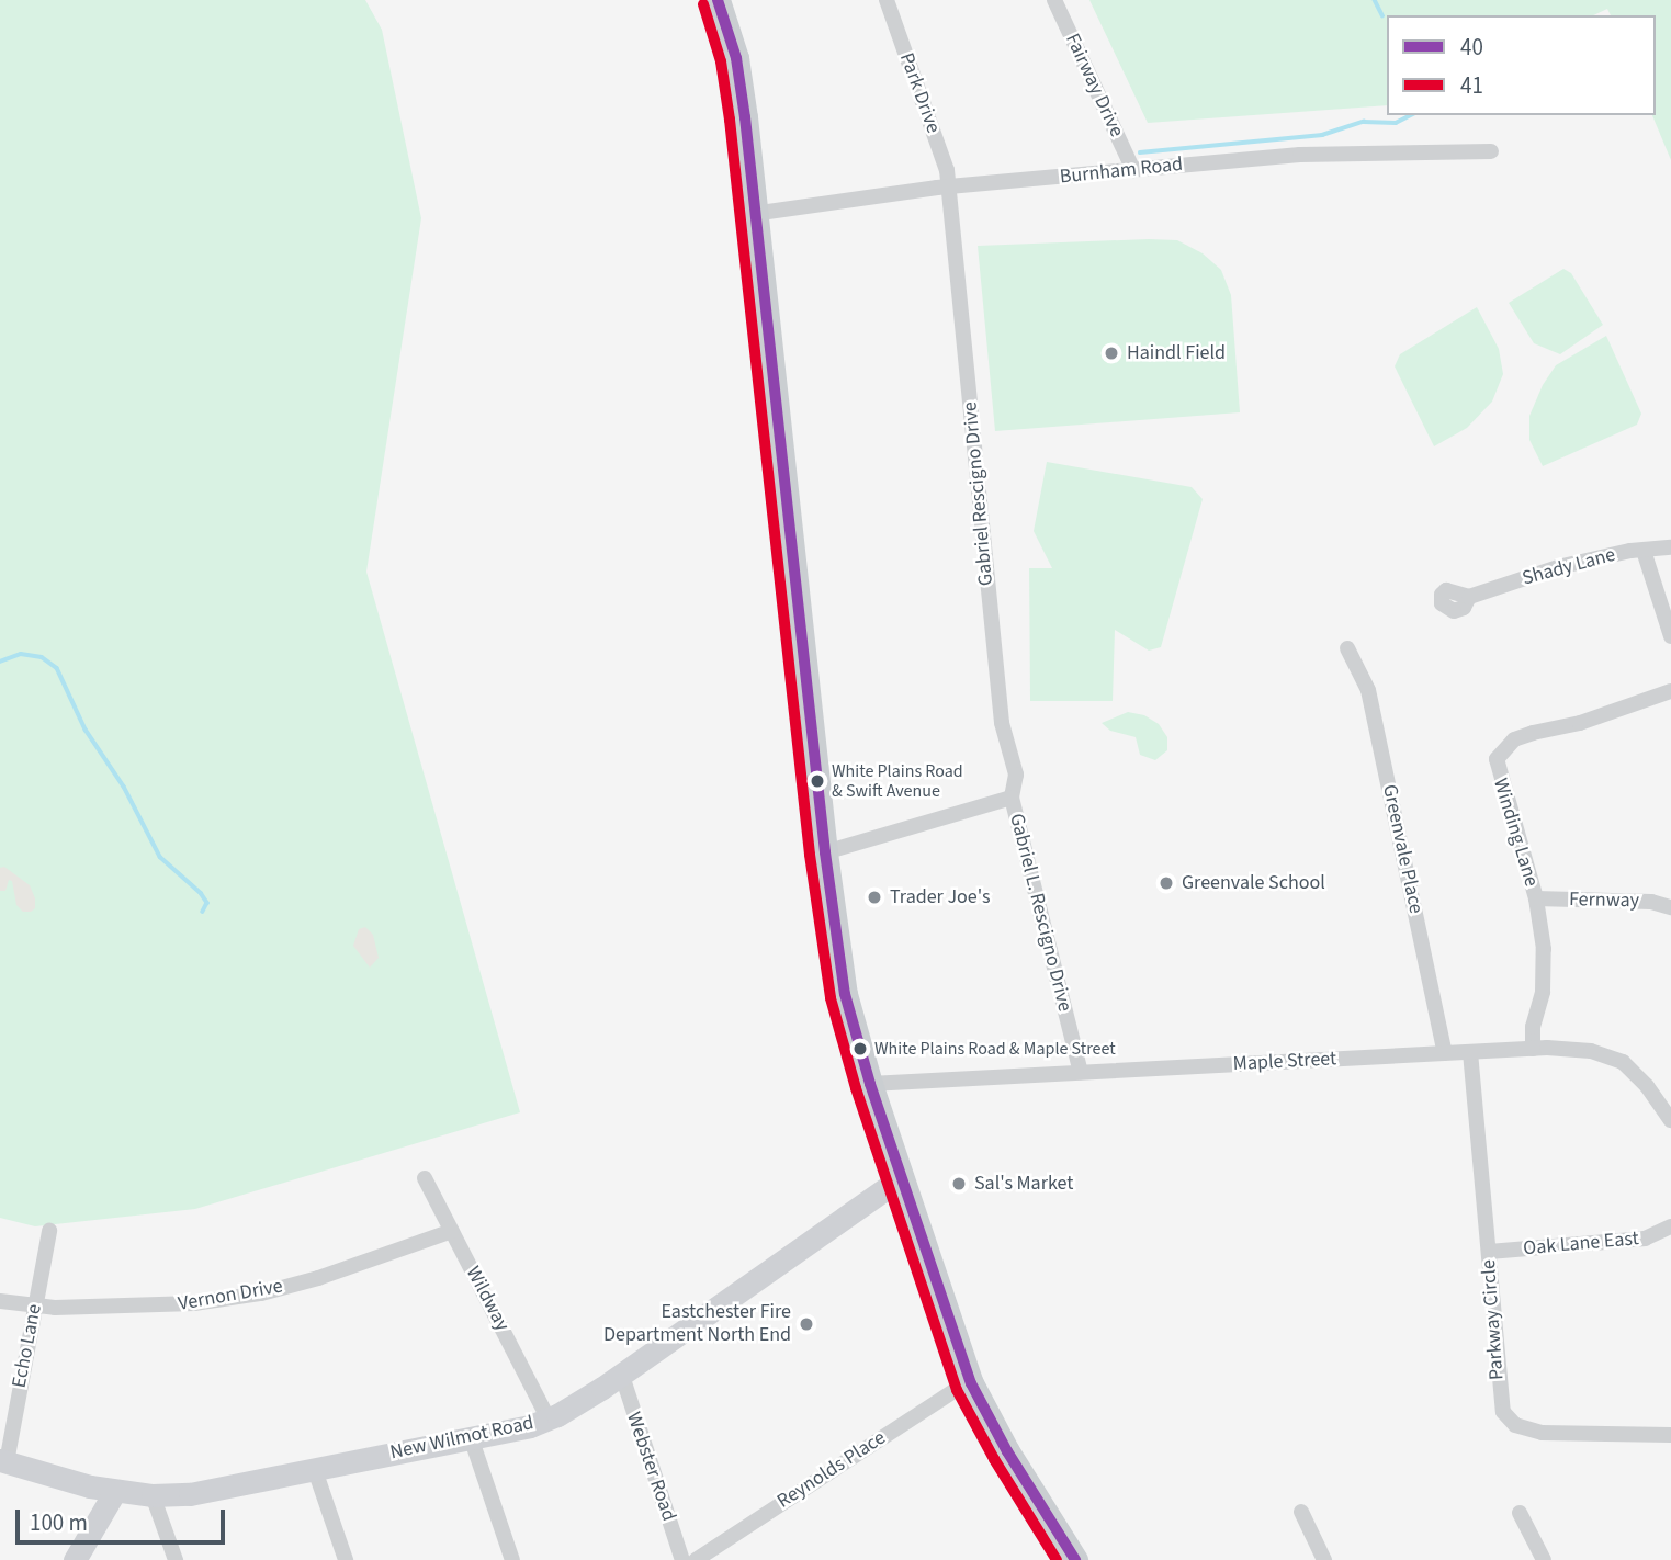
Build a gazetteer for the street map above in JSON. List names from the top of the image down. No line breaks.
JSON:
{"streets":{"street":["Fairway Drive","Park Drive","Burnham Road","Gabriel Rescigno Drive","Shady Lane","Winding Lane","Greenvale Place","Fernway","Gabriel L. Rescigno Drive","Maple Street","Oak Lane East","Vernon Drive","Wildway","Parkway Circle","Echo Lane","New Wilmot Road","Webster Road","Reynolds Place"]},"crossings":[["Fairway Drive","Burnham Road"],["Park Drive","Burnham Road"],["Park Drive","Gabriel Rescigno Drive"],["Burnham Road","Gabriel Rescigno Drive"],["Gabriel Rescigno Drive","Gabriel L. Rescigno Drive"],["Winding Lane","Fernway"],["Winding Lane","Maple Street"],["Greenvale Place","Maple Street"],["Gabriel L. Rescigno Drive","Maple Street"],["Maple Street","Parkway Circle"],["Oak Lane East","Parkway Circle"],["Vernon Drive","Wildway"],["Vernon Drive","Echo Lane"],["Wildway","New Wilmot Road"],["Echo Lane","New Wilmot Road"],["New Wilmot Road","Webster Road"]],"places":["Haindl Field","White Plains Road & Swift Avenue","Greenvale School","Trader Joe's","White Plains Road & Maple Street","Sal's Market","Eastchester Fire Department North End"],"lines":["transit line 40","transit line 41"],"legend":["40","41"],"scale_bar":"100 m"}
